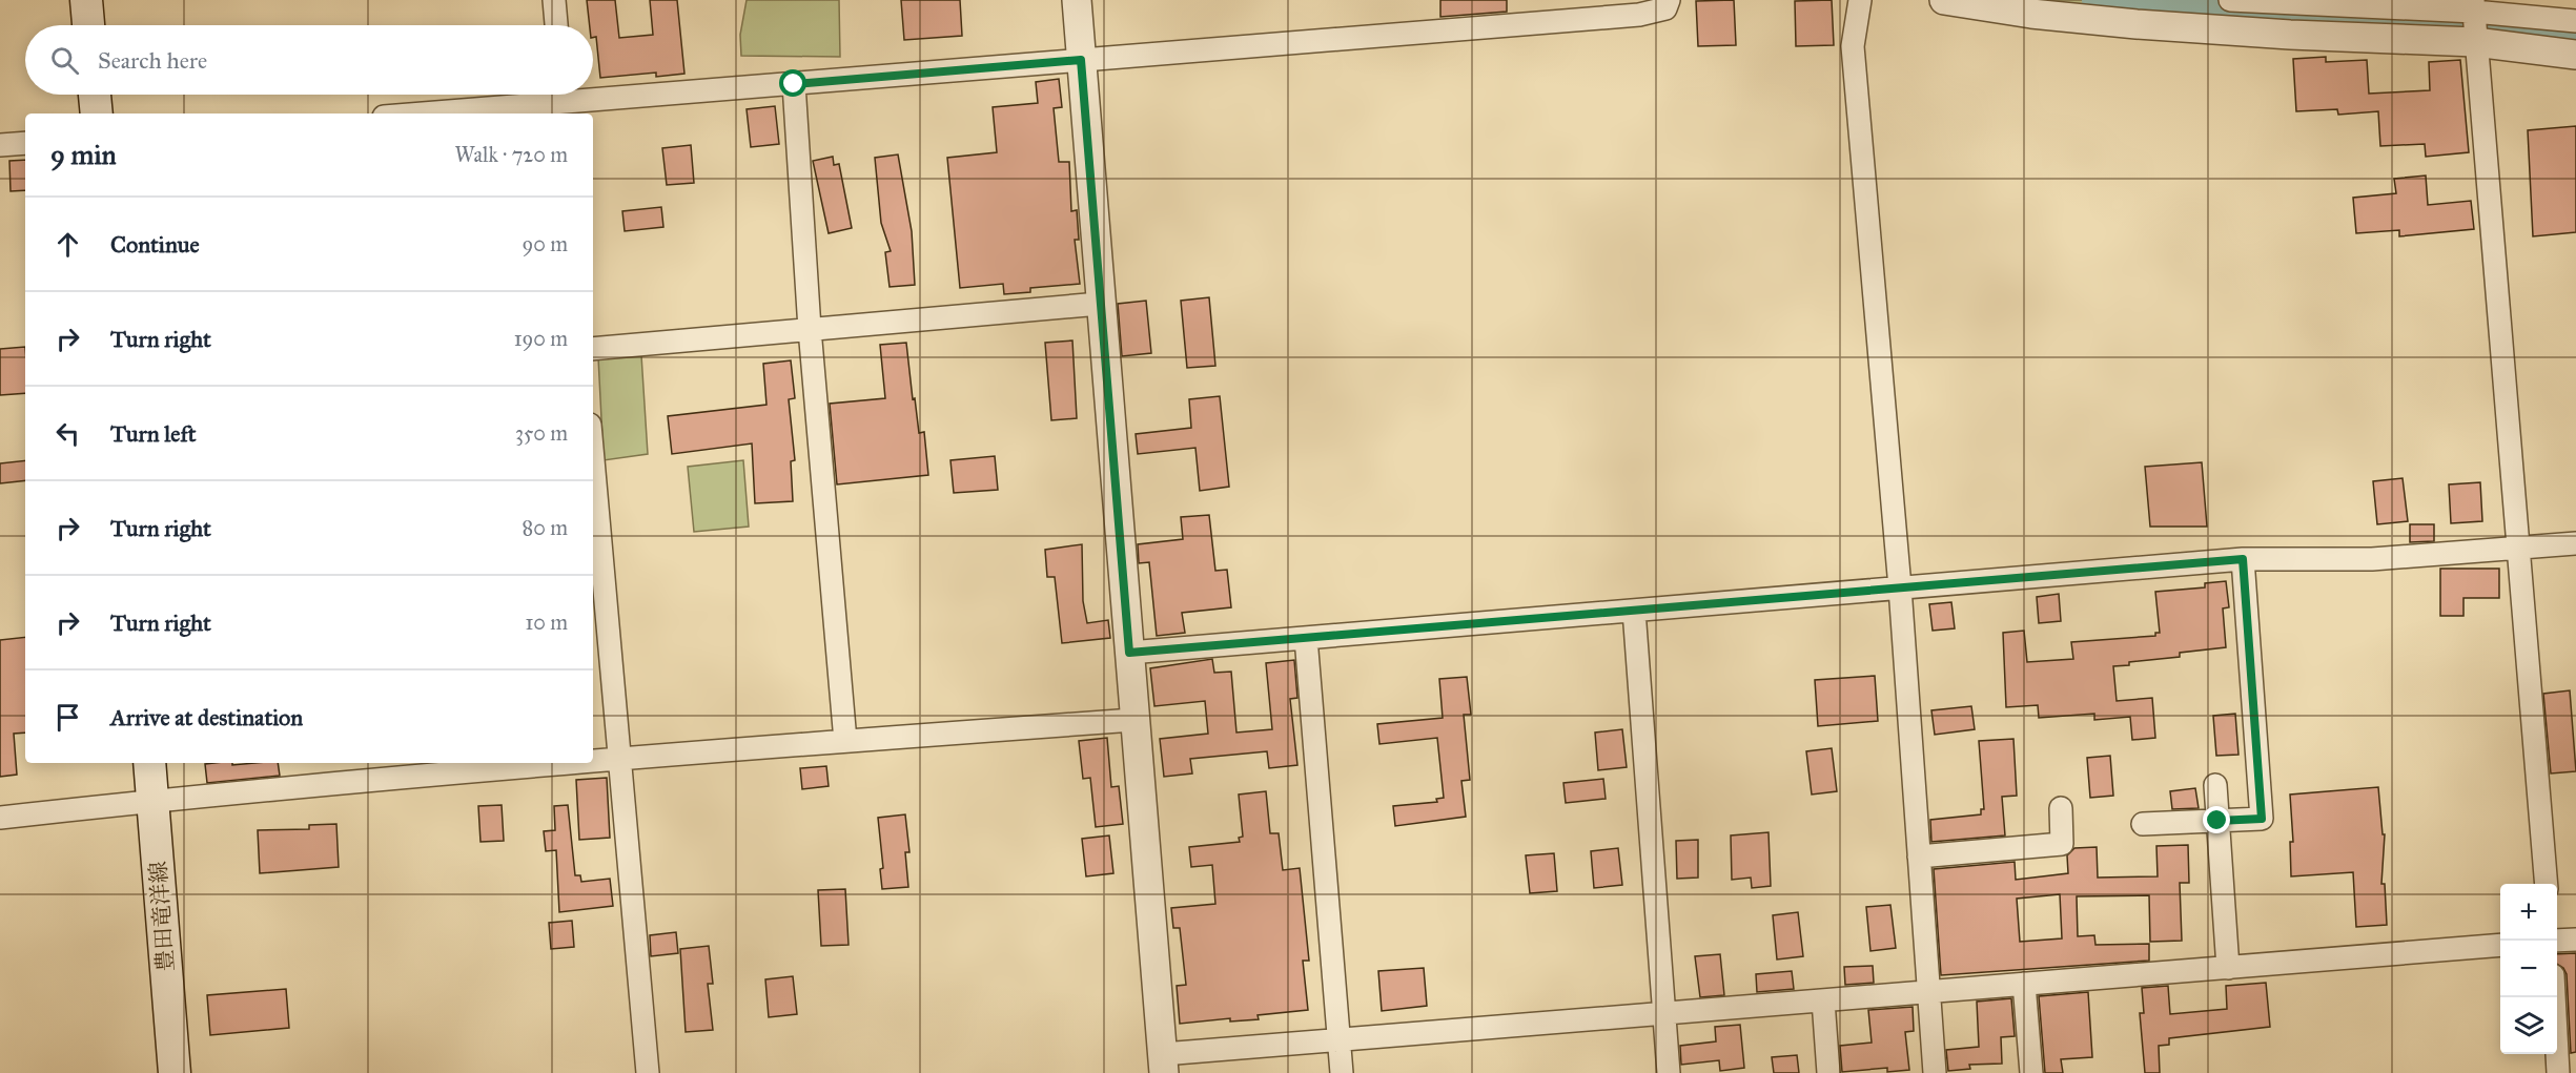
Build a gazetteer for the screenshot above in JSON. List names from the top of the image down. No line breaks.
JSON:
{"streets":{"main road":["豊田竜洋線"]},"page":{"search":"Search here","heading":["9 min","Walk · 720 m"],"list":[["Continue","90 m"],["Turn right","190 m"],["Turn left","350 m"],["Turn right","80 m"],["Turn right","10 m"],"Arrive at destination"],"map_buttons":["+","−"]}}
